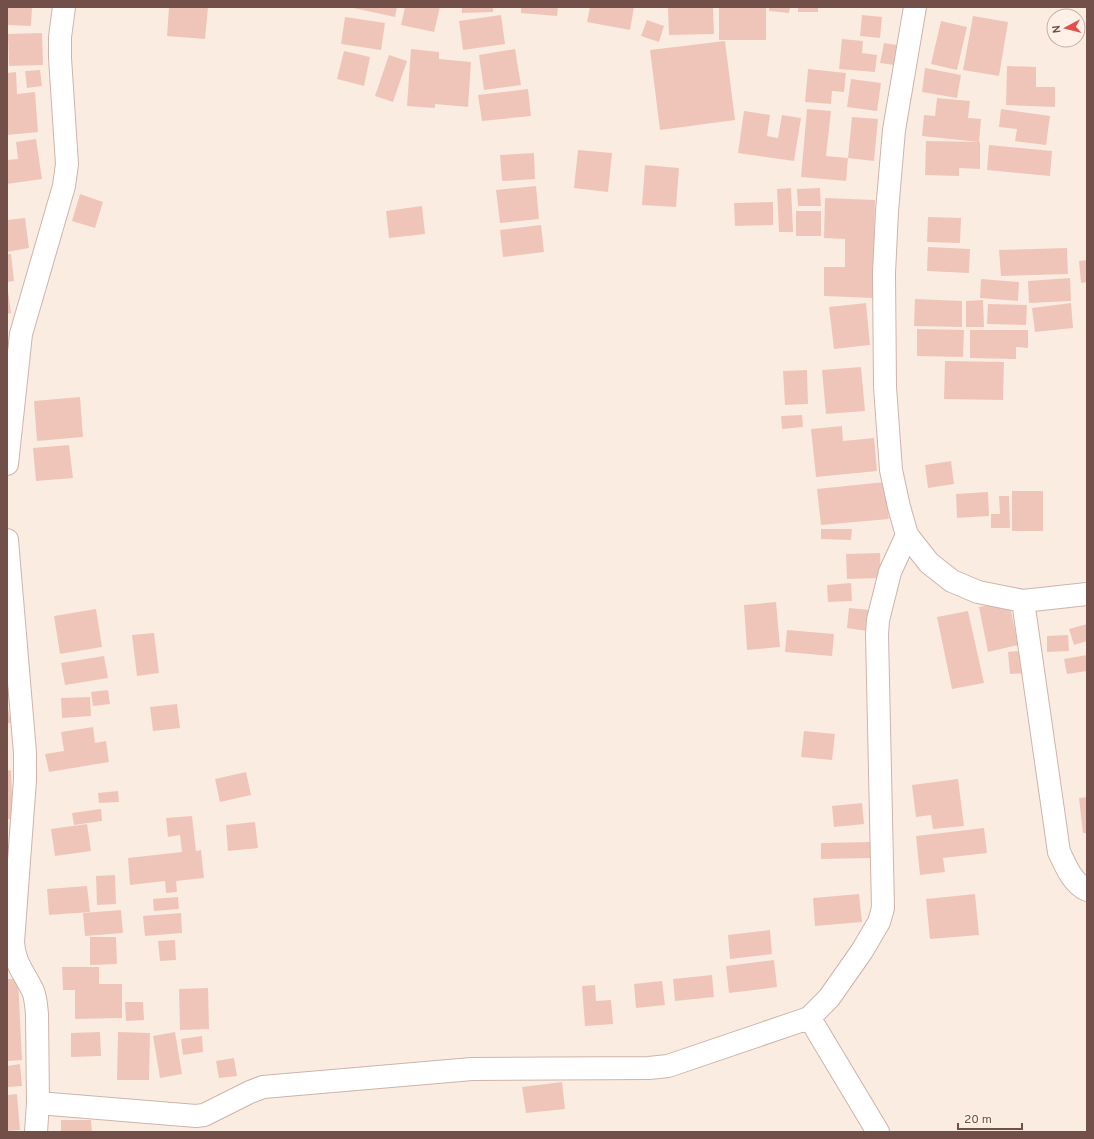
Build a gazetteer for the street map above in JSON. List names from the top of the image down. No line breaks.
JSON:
{"scale_bar":"20 m","north":"left"}
